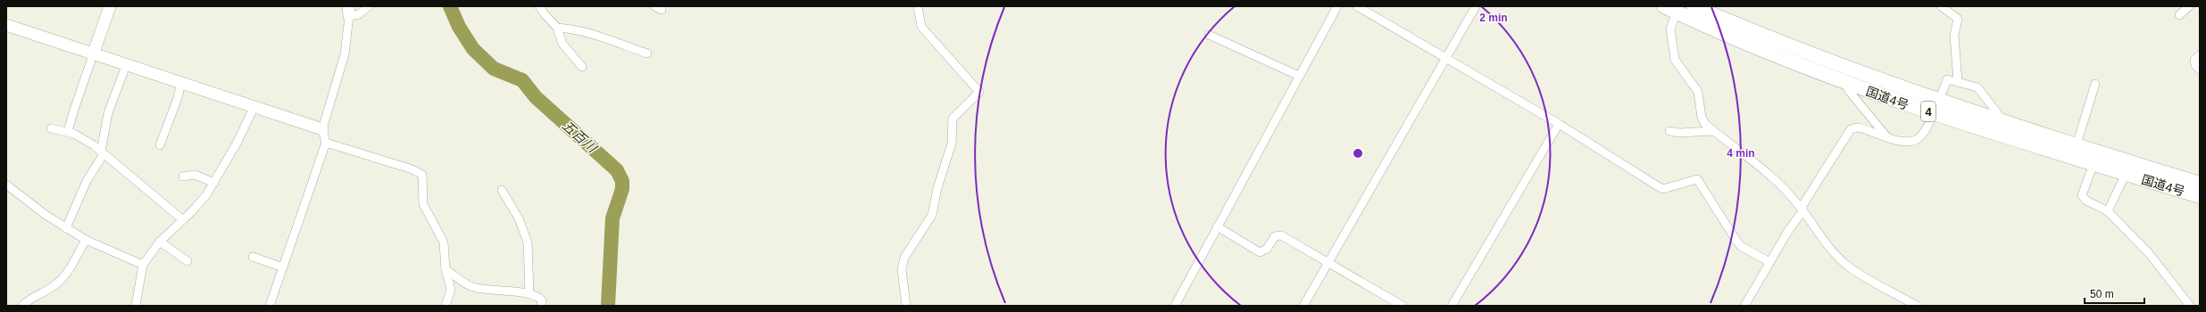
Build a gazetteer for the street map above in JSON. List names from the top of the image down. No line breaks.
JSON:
{"streets":{"highway":["国道4号","4"]},"water":["五百川"],"scale_bar":"50 m","rings":["2 min","4 min"]}
